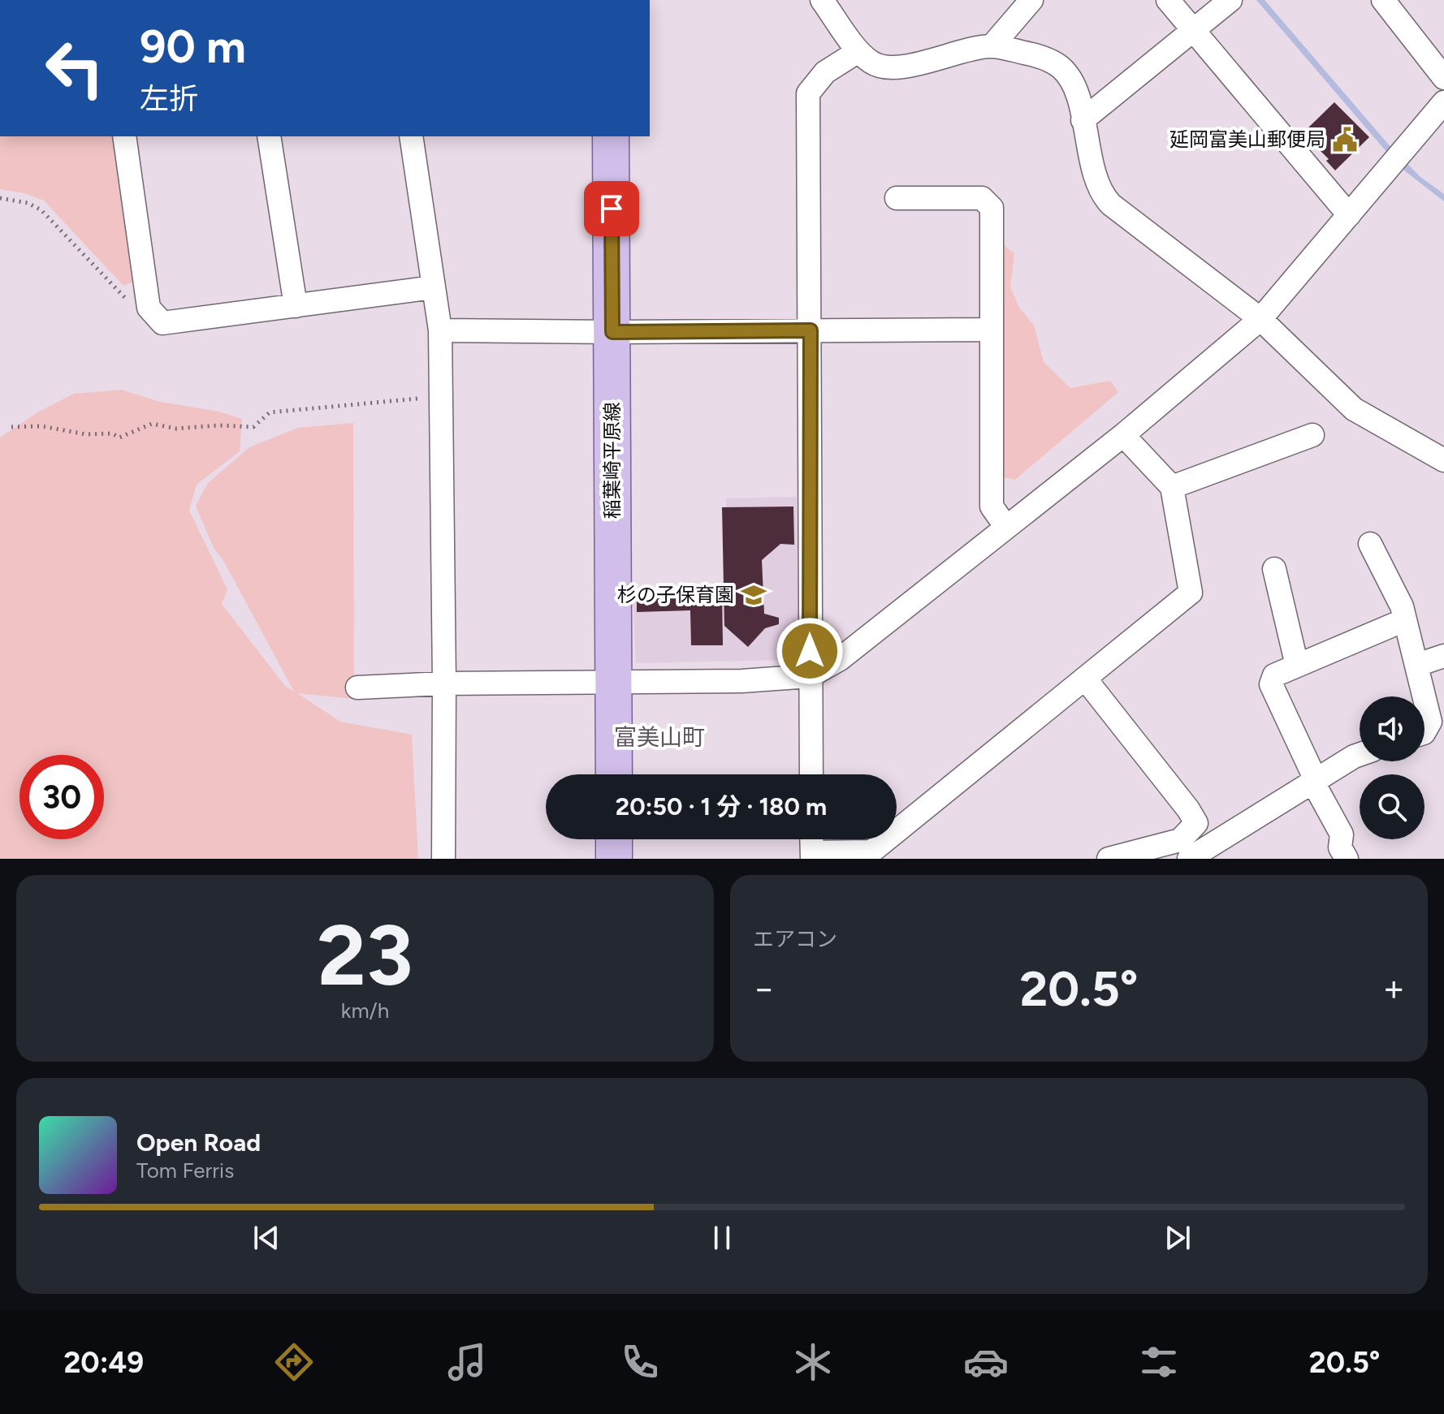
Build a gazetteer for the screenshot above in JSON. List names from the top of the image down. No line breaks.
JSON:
{"streets":{"main road":["稲葉崎平原線"]},"districts":["富美山町"],"places":{"public building":["延岡富美山郵便局"],"school or university":["杉の子保育園"]},"page":{"turn":["90 m","左折"],"limit":"30","trip":"20:50 · 1 分 · 180 m","tile":[["23","km/h"],"エアコン"],"heat":["−","20.5°","+"],"song":["Open Road","Tom Ferris"],"tabs":["20:49","20.5°"]}}
